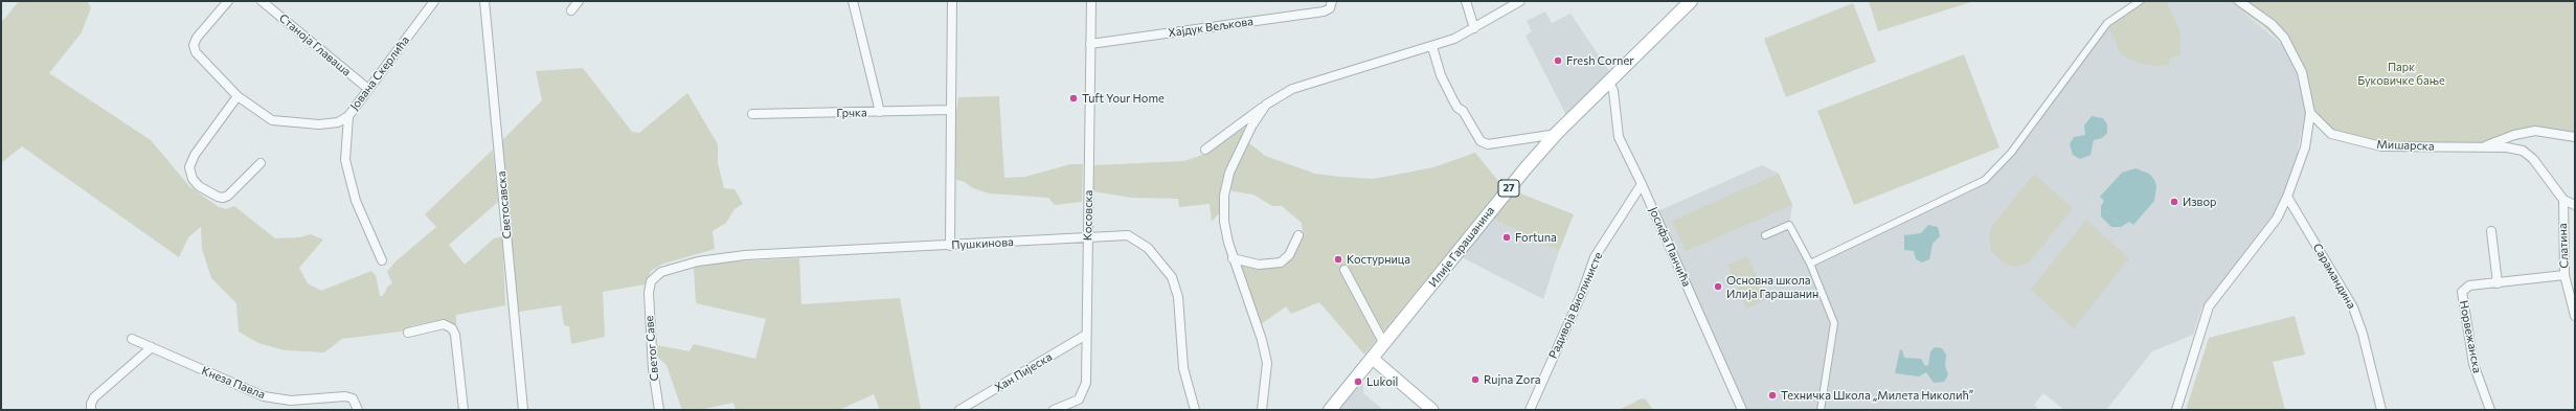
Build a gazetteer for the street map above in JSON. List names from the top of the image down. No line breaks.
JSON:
{"streets":{"main road":["27","Илије Гарашанина"],"street":["Хајдук Вељкова","Станоја Главаша","Јована Скерлића","Грчка","Мишарска","Светосавска","Косовска","Пушкинова","Слатина","Јосифа Панчића","Сарамандина","Радивоја Виолинисте","Норвежанска","Светог Саве","Хан Пијеска","Кнеза Павла"]},"crossings":[["Хајдук Вељкова","Косовска"],["Станоја Главаша","Јована Скерлића"],["Мишарска","Слатина"],["Косовска","Пушкинова"],["Косовска","Хан Пијеска"],["Пушкинова","Светог Саве"],["Слатина","Норвежанска"],["Илије Гарашанина","Јосифа Панчића"],["Јосифа Панчића","Радивоја Виолинисте"]],"parks":["Парк Буковичке бање"],"places":["Fresh Corner","Tuft Your Home","Извор","Fortuna","Костурница","Основна школа Илија Гарашанин","Rujna Zora","Lukoil","Техничка Школа „Милета Николић”"]}
